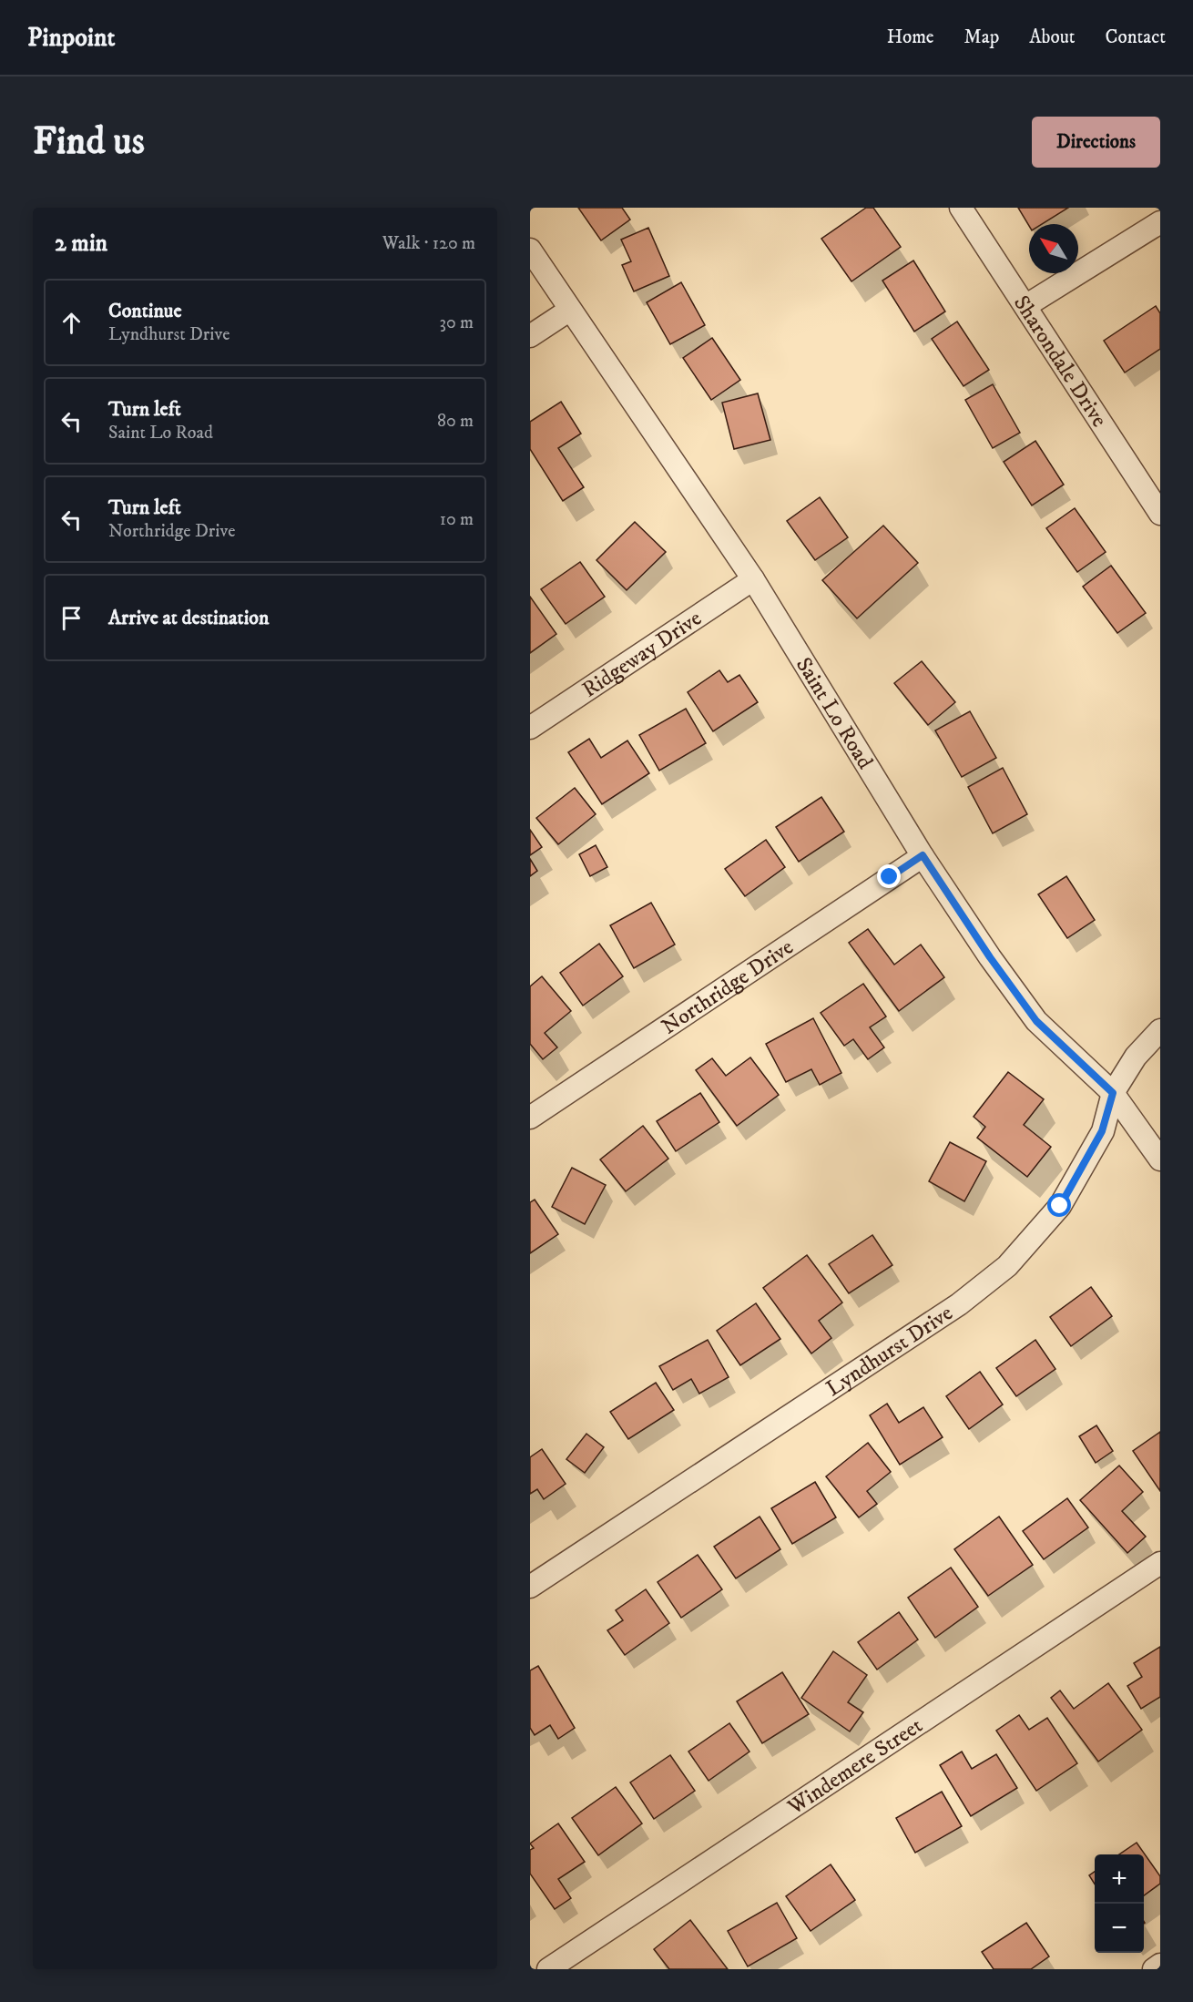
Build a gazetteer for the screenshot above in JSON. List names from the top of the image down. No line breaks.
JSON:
{"streets":{"street":["Sharondale Drive","Ridgeway Drive","Saint Lo Road","Northridge Drive","Lyndhurst Drive","Windemere Street"]},"crossings":[["Ridgeway Drive","Saint Lo Road"],["Saint Lo Road","Northridge Drive"],["Saint Lo Road","Lyndhurst Drive"]],"north":"top left","page":{"header":"Pinpoint","nav":["Home","Map","About","Contact"],"buttons":"Directions","title":"Find us","heading":["2 min","Walk · 120 m"],"list":[["Continue","Lyndhurst Drive","30 m"],["Turn left","Saint Lo Road","80 m"],["Turn left","Northridge Drive","10 m"],"Arrive at destination"],"map_buttons":["+","−"]}}
